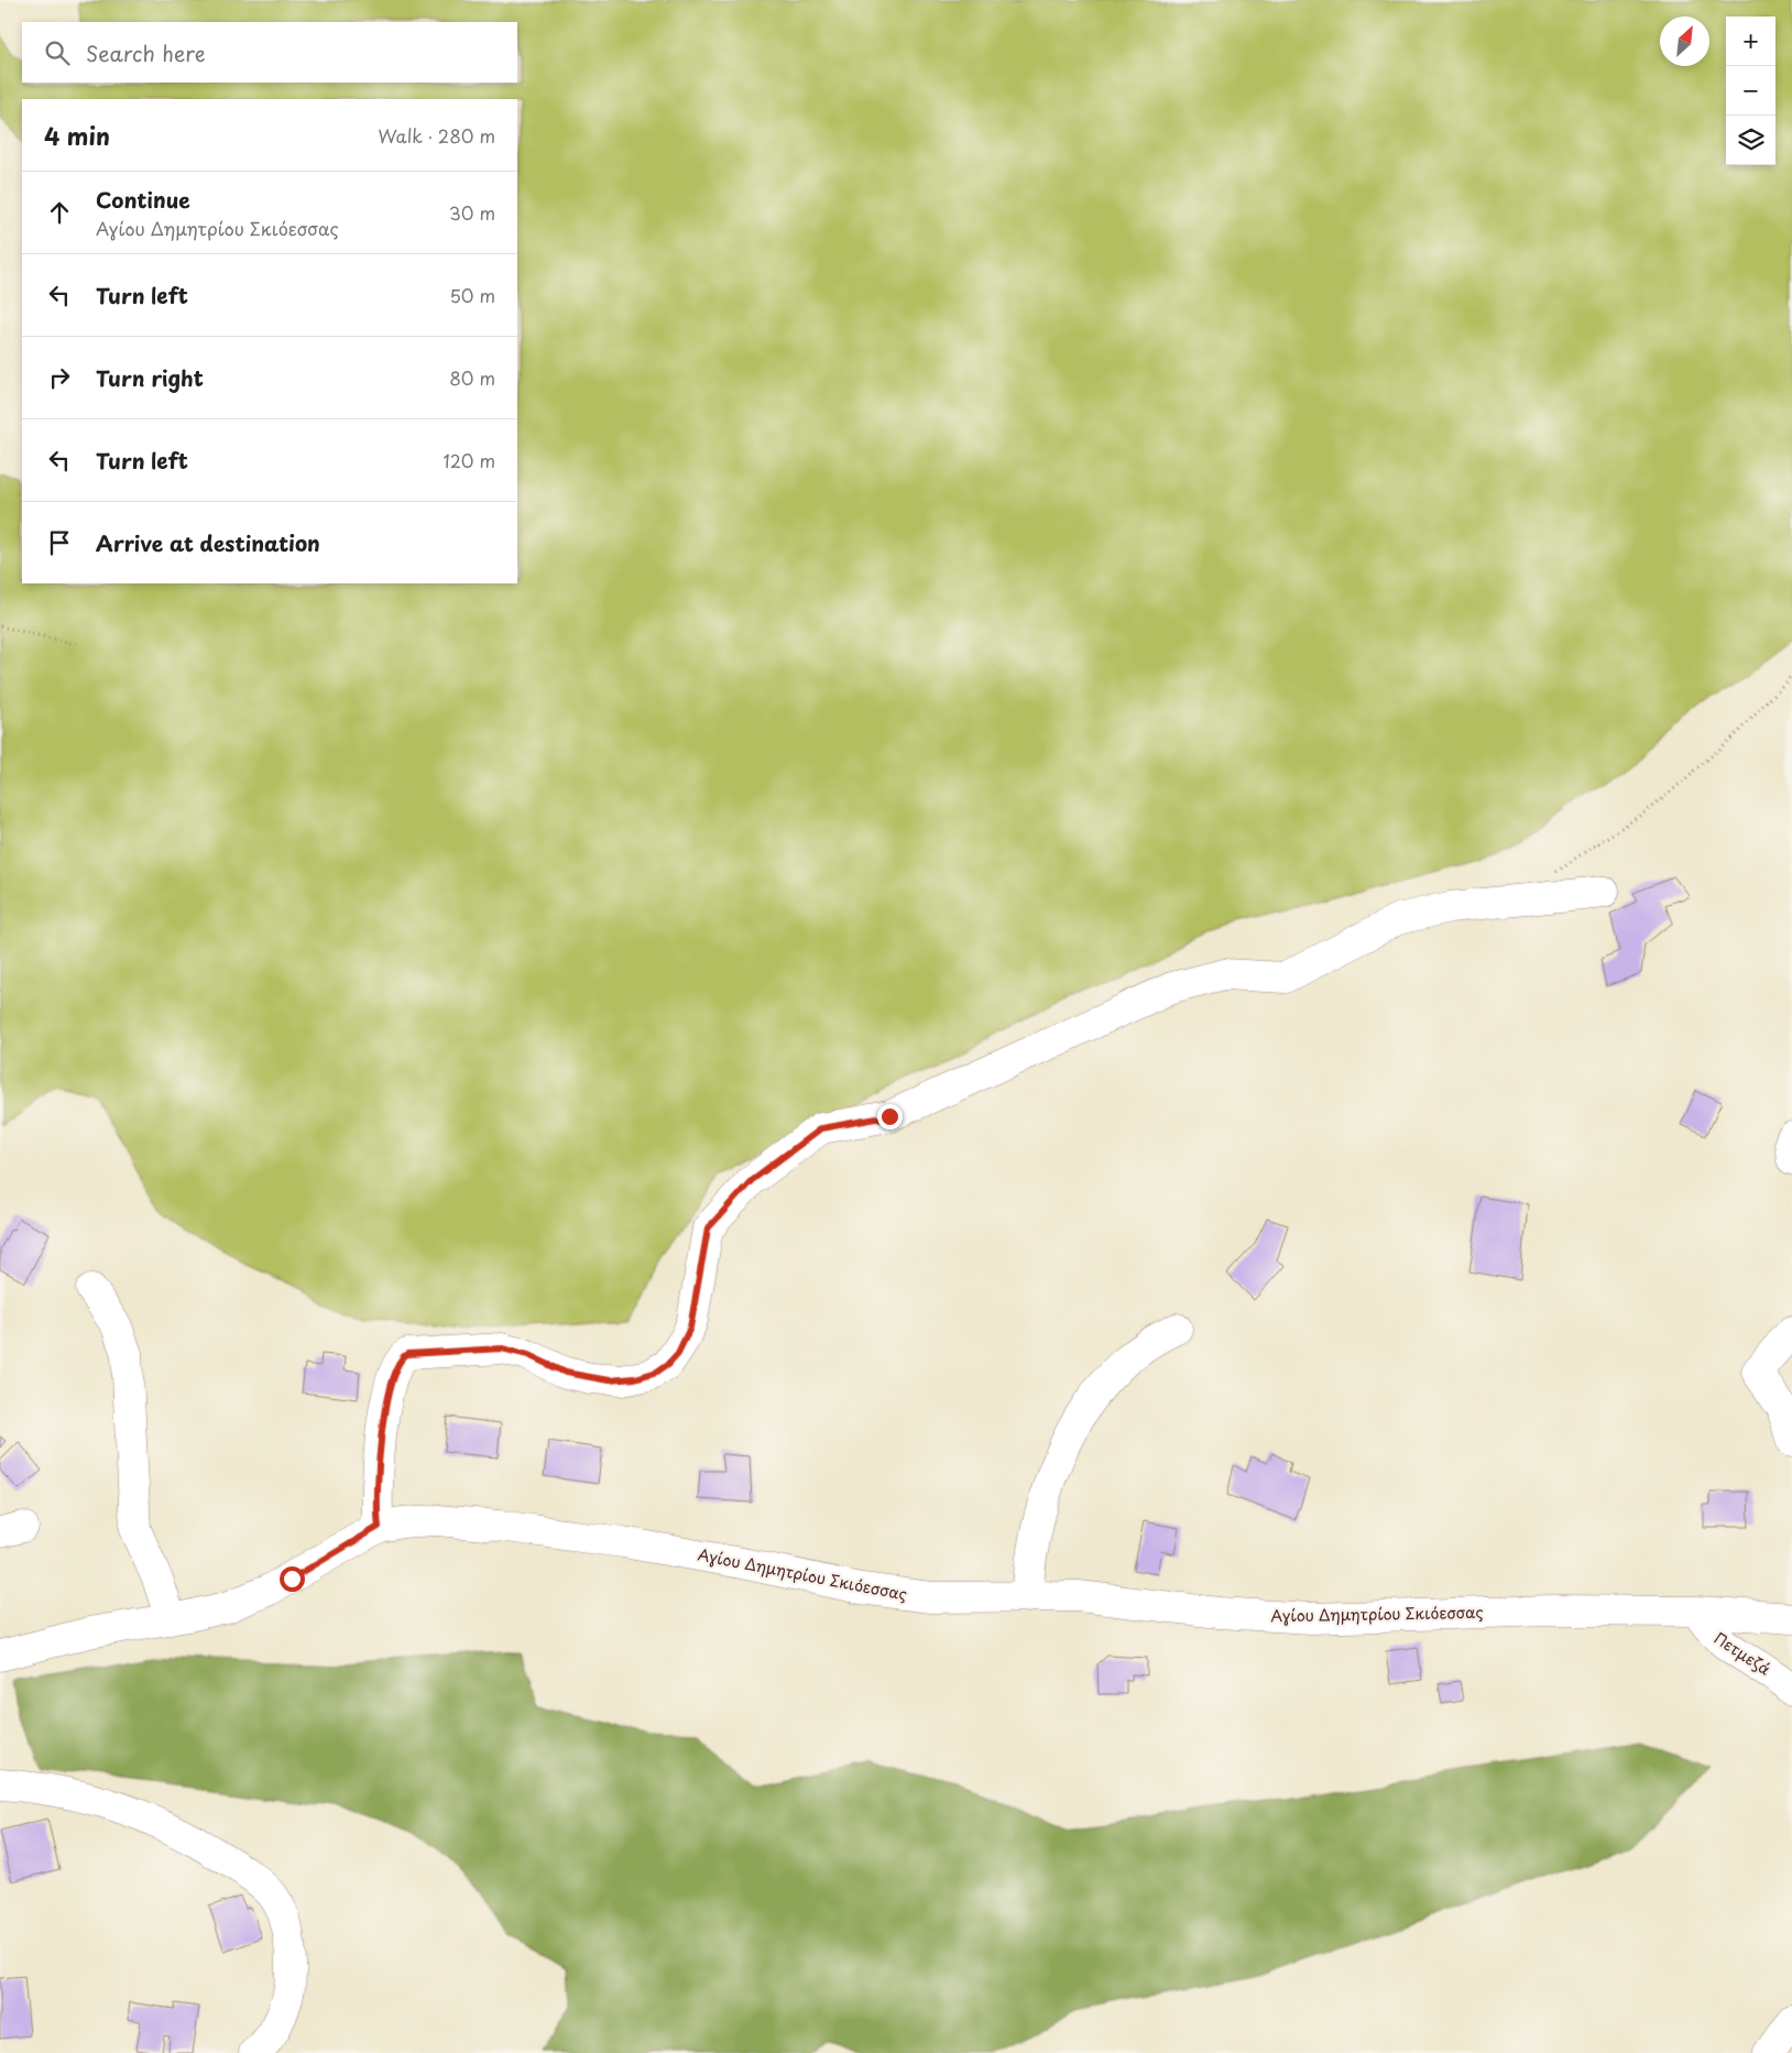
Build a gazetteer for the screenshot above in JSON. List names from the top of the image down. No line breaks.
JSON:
{"streets":{"street":["Αγίου Δημητρίου Σκιόεσσας","Πετμεζά"]},"crossings":[["Αγίου Δημητρίου Σκιόεσσας","Πετμεζά"]],"north":"top right","page":{"map_buttons":["+","−"],"search":"Search here","heading":["4 min","Walk · 280 m"],"list":[["Continue","Αγίου Δημητρίου Σκιόεσσας","30 m"],["Turn left","50 m"],["Turn right","80 m"],["Turn left","120 m"],"Arrive at destination"]}}
